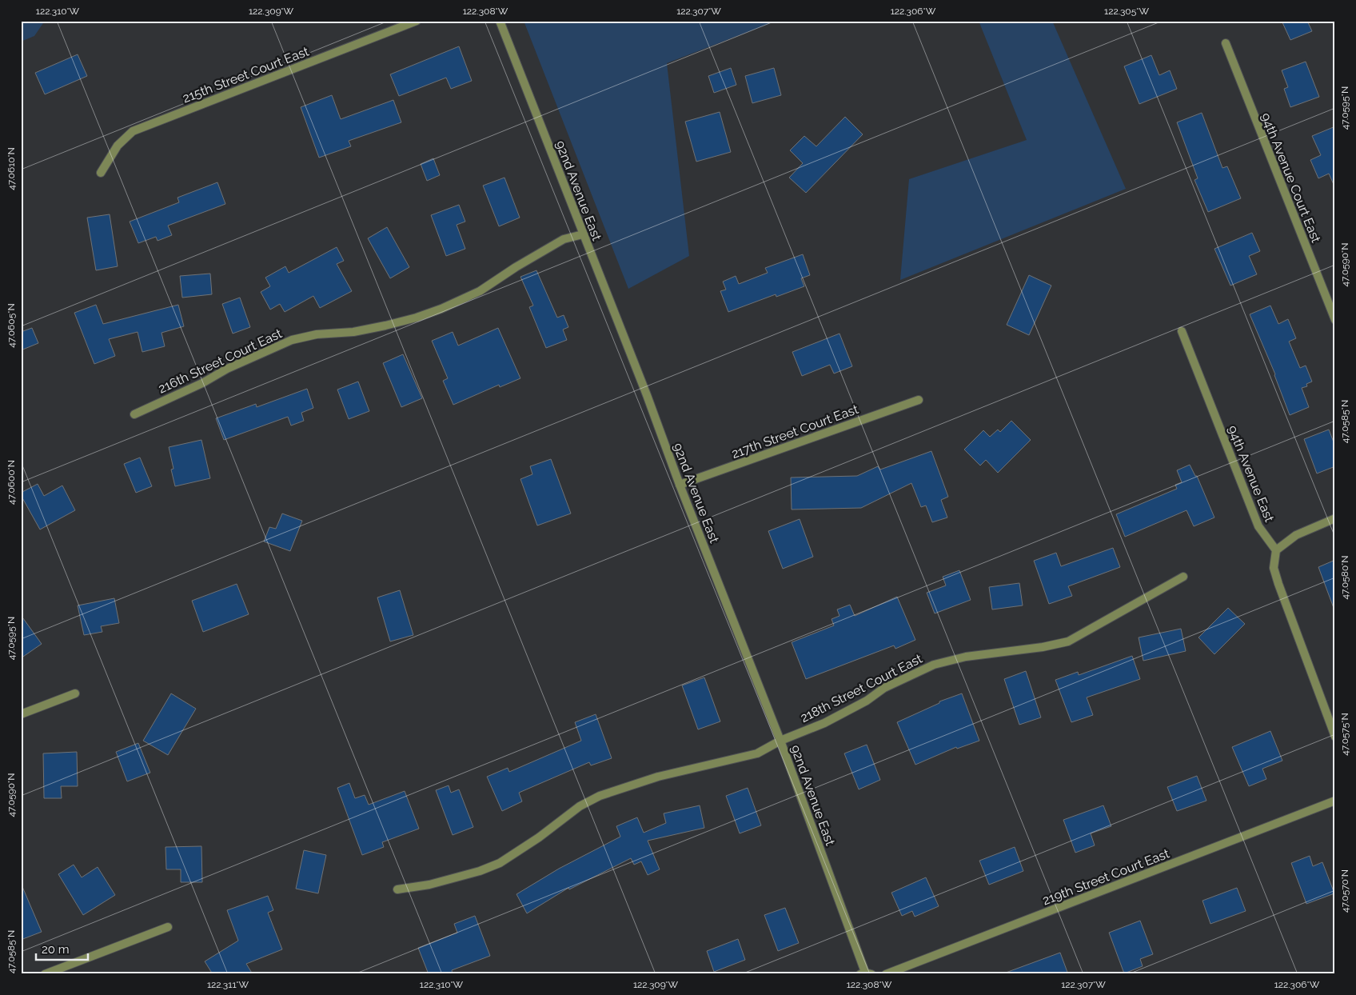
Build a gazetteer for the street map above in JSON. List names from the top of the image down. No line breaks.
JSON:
{"streets":{"street":["215th Street Court East","94th Avenue Court East","92nd Avenue East","216th Street Court East","217th Street Court East","94th Avenue East","218th Street Court East","219th Street Court East"]},"crossings":[["92nd Avenue East","216th Street Court East"],["92nd Avenue East","217th Street Court East"],["92nd Avenue East","218th Street Court East"]],"scale_bar":"20 m","coordinates":["122.310°W","122.309°W","122.308°W","122.307°W","122.306°W","122.305°W","47.0595°N","47.0610°N","47.0590°N","47.0605°N","47.0585°N","47.0600°N","47.0580°N","47.0575°N","47.0570°N","122.311°W"]}
